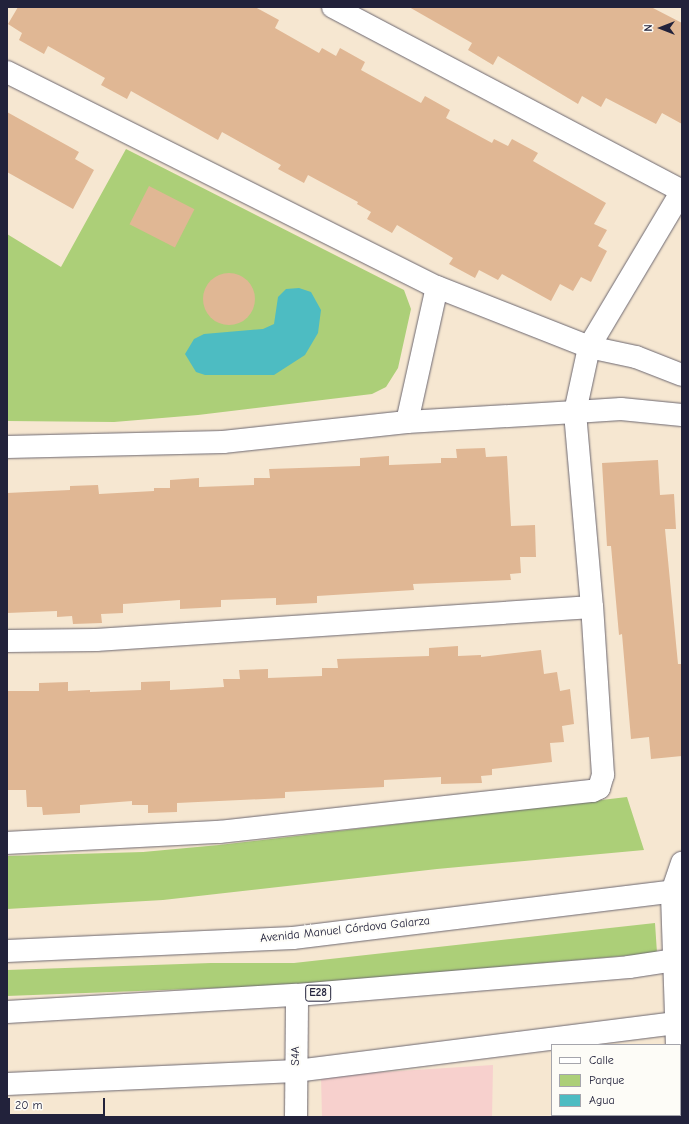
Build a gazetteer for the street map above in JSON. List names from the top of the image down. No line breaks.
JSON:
{"streets":{"street":["Avenida Manuel Córdova Galarza","E28","S4A"]},"crossings":[["E28","S4A"]],"legend":["Calle","Parque","Agua"],"scale_bar":"20 m","north":"left"}
